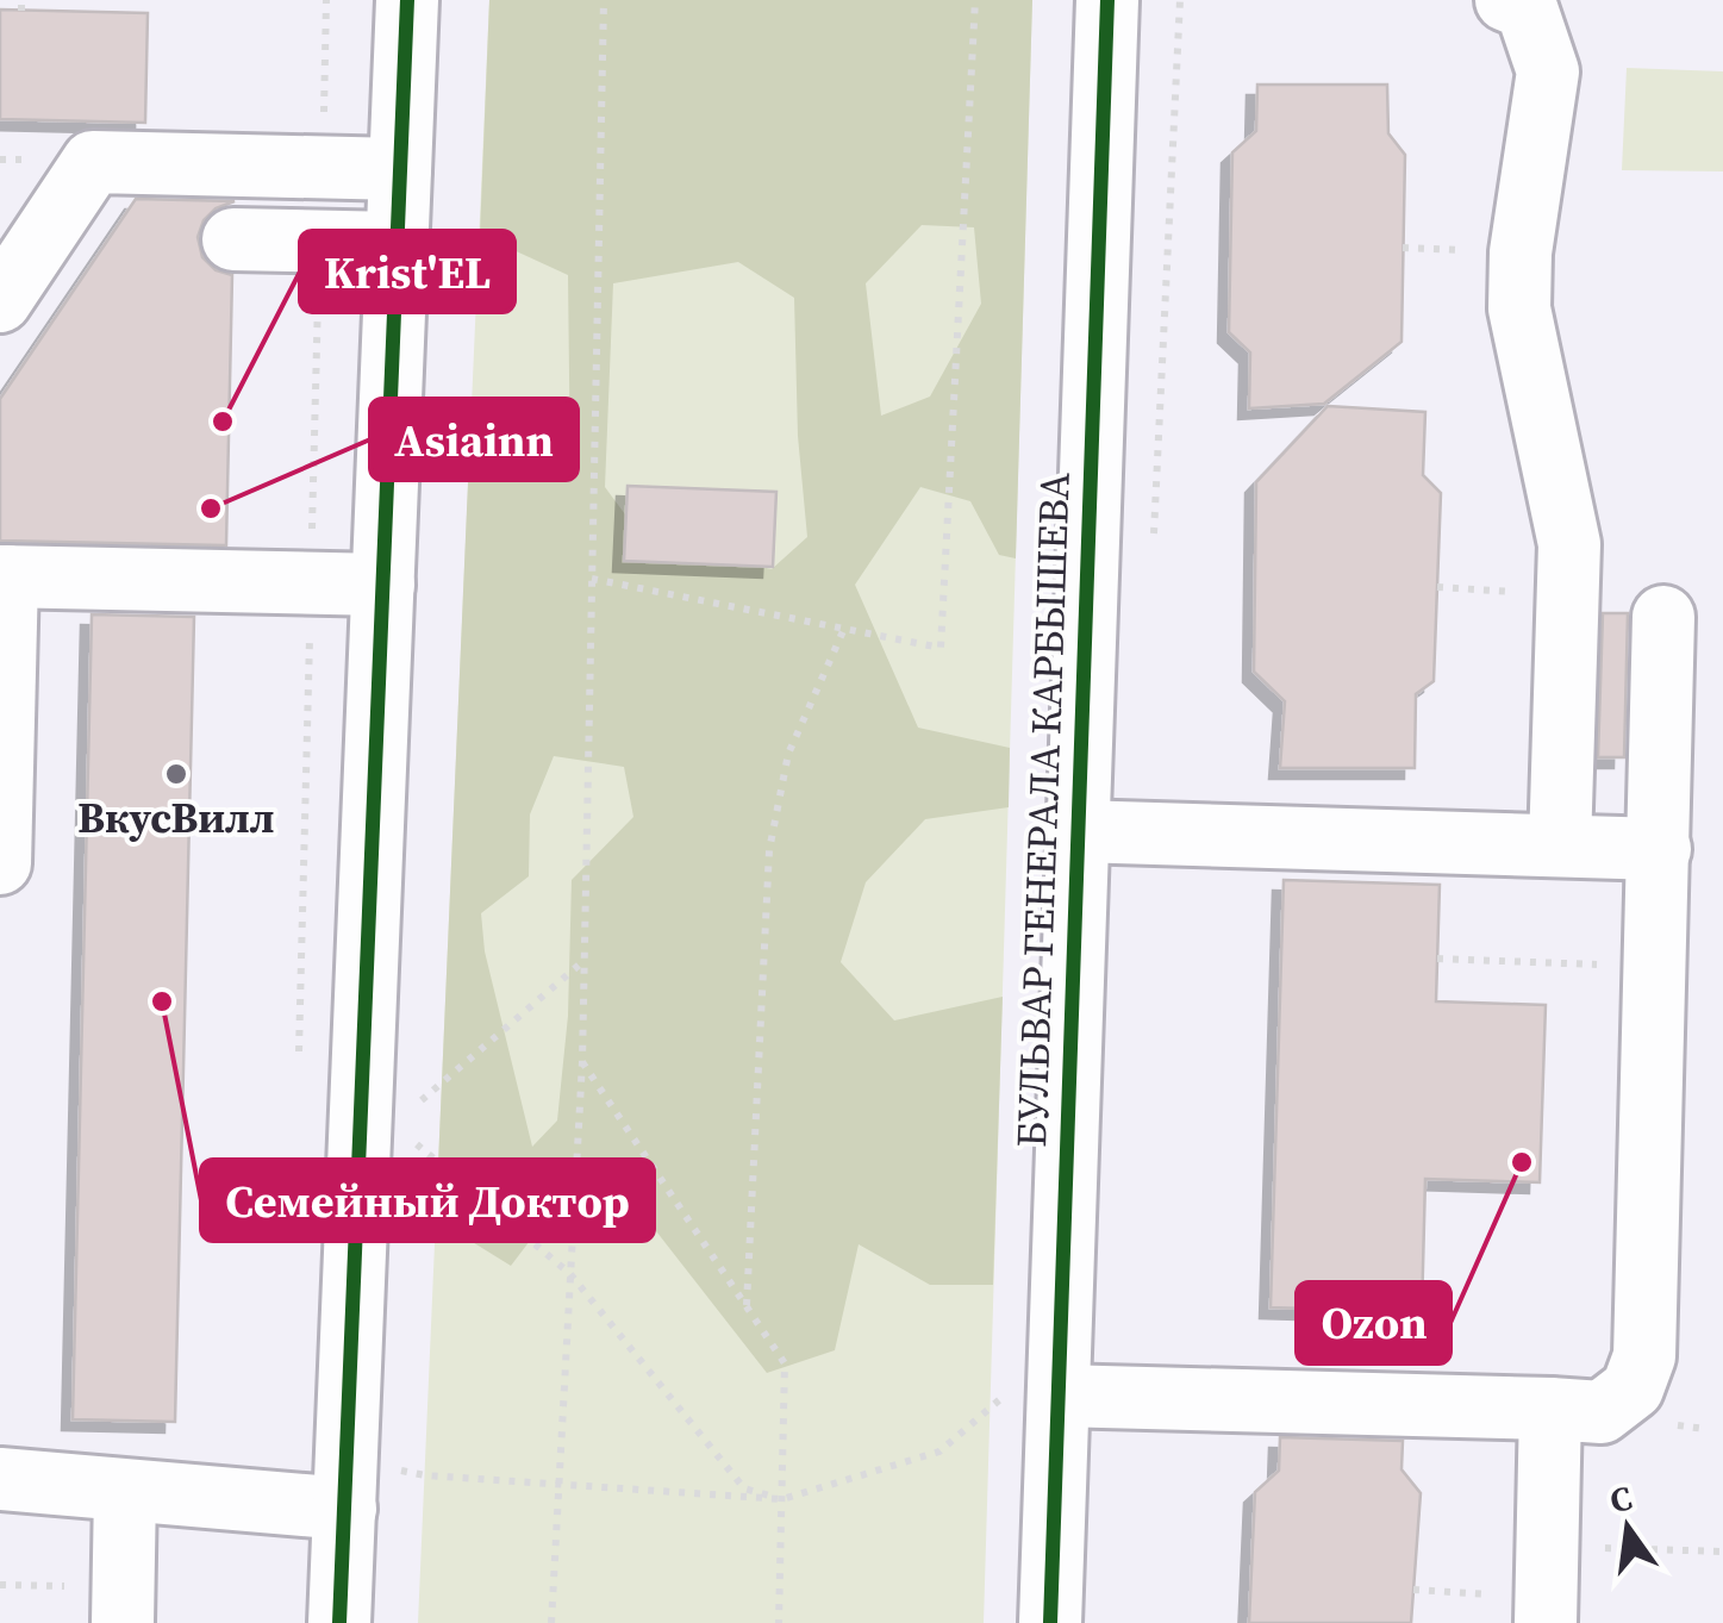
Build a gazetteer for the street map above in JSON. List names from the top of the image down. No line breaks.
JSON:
{"streets":{"street":["БУЛЬВАР ГЕНЕРАЛА КАРБЫШЕВА"]},"places":["Krist'EL","Asiainn","ВкусВилл","Семейный Доктор","Ozon"],"north":"top"}
